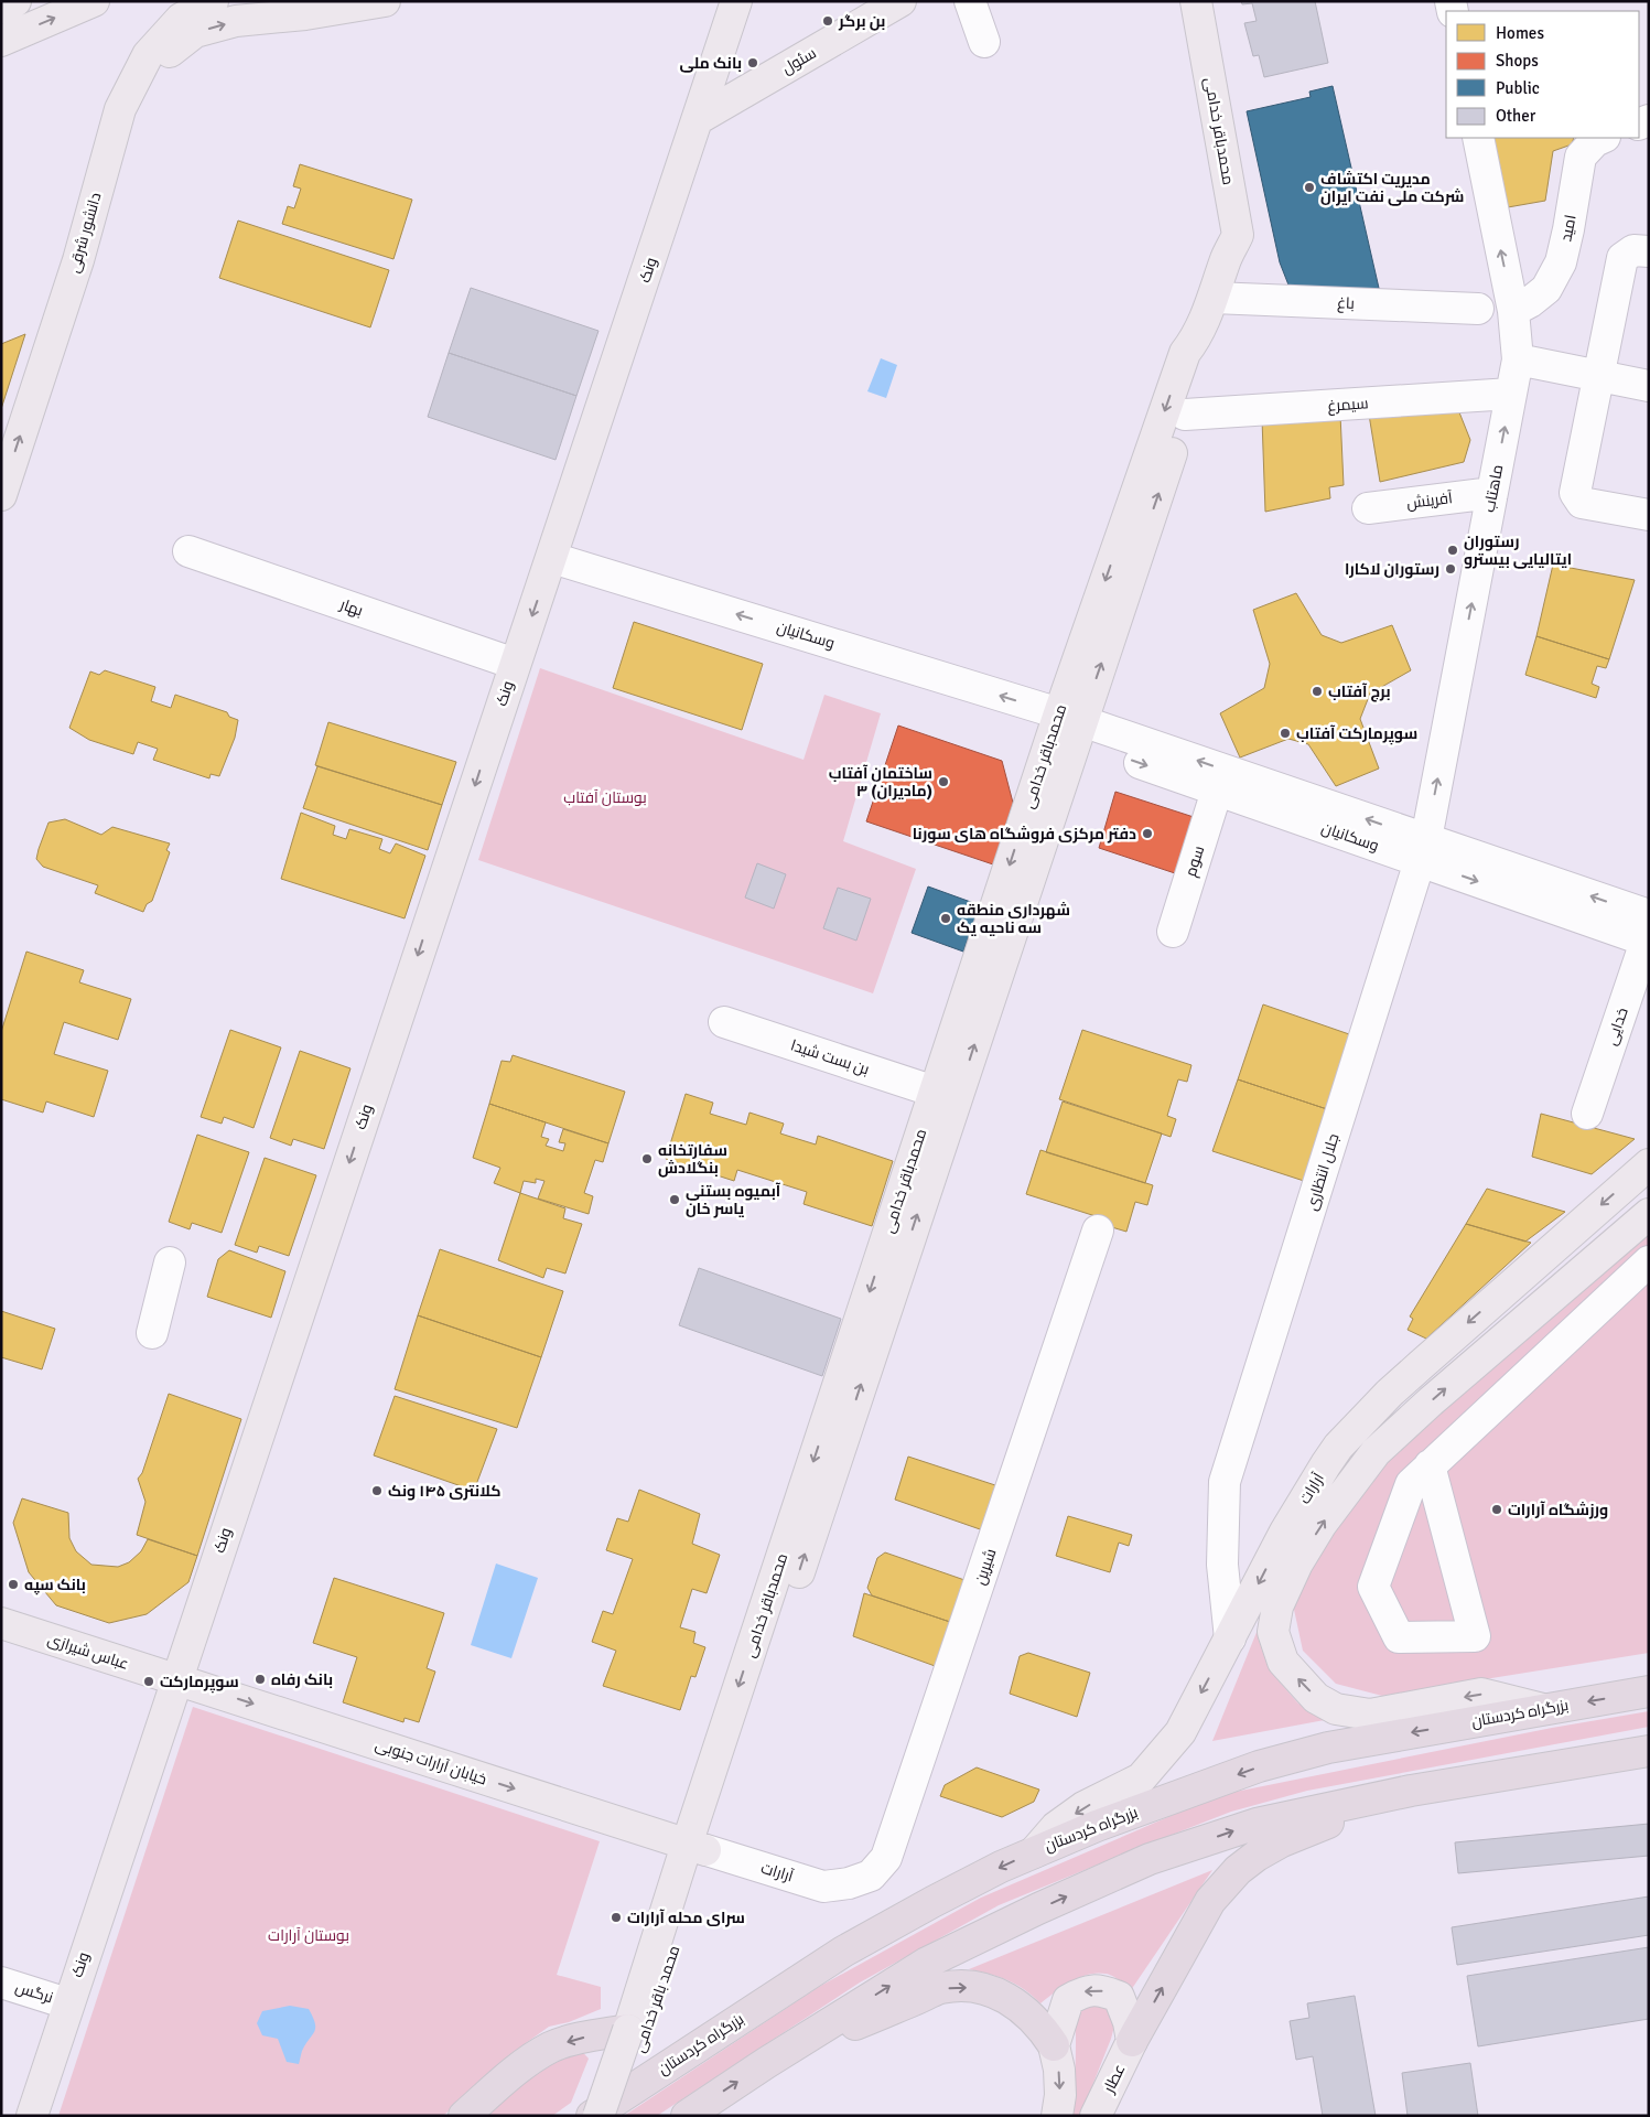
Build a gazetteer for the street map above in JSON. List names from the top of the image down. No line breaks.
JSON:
{"streets":{"highway":["بزرگراه کردستان"],"main road":["سئول","محمدباقر خدامی","دانشور شرقی","ونک","آرارات","عباس شیرازی","خیابان آرارات جنوبی","محمد باقر خدامی","عطار"],"street":["امید","باغ","سیمرغ","ماهتاب","آفرینش","بهار","وسکانیان","سوم","خدایی","بن بست شیدا","جلال انتظاری","شیرین","نرگس"]},"crossings":[["سئول","ونک"],["محمدباقر خدامی","باغ"],["محمدباقر خدامی","سیمرغ"],["محمدباقر خدامی","وسکانیان"],["محمدباقر خدامی","بن بست شیدا"],["محمدباقر خدامی","آرارات"],["محمدباقر خدامی","خیابان آرارات جنوبی"],["محمدباقر خدامی","محمد باقر خدامی"],["امید","ماهتاب"],["ونک","بهار"],["ونک","وسکانیان"],["ونک","عباس شیرازی"],["ونک","خیابان آرارات جنوبی"],["ونک","نرگس"],["سیمرغ","ماهتاب"],["ماهتاب","آفرینش"],["ماهتاب","وسکانیان"],["ماهتاب","جلال انتظاری"],["وسکانیان","سوم"],["وسکانیان","جلال انتظاری"],["جلال انتظاری","آرارات"],["آرارات","شیرین"],["آرارات","بزرگراه کردستان"],["آرارات","خیابان آرارات جنوبی"],["عباس شیرازی","خیابان آرارات جنوبی"]],"one_way":["دانشور شرقی","ونک","ماهتاب","خیابان آرارات جنوبی"],"parks":["بوستان آفتاب","بوستان آرارات"],"places":["بن برگر","بانک ملی","مدیریت اکتشاف شرکت ملی نفت ایران","رستوران ایتالیایی بیسترو","رستوران لاکارا","برج آفتاب","سوپرمارکت آفتاب","ساختمان آفتاب ۳ (مادیران)","دفتر مرکزی فروشگاه های سورنا","شهرداری منطقه سه ناحیه یک","سفارتخانه بنگلادش","آبمیوه بستنی یاسر خان","کلانتری ۱۴۵ ونک","ورزشگاه آرارات","بانک سپه","بانک رفاه","سوپرمارکت","سرای محله آرارات"],"legend":["Homes","Shops","Public","Other"]}
